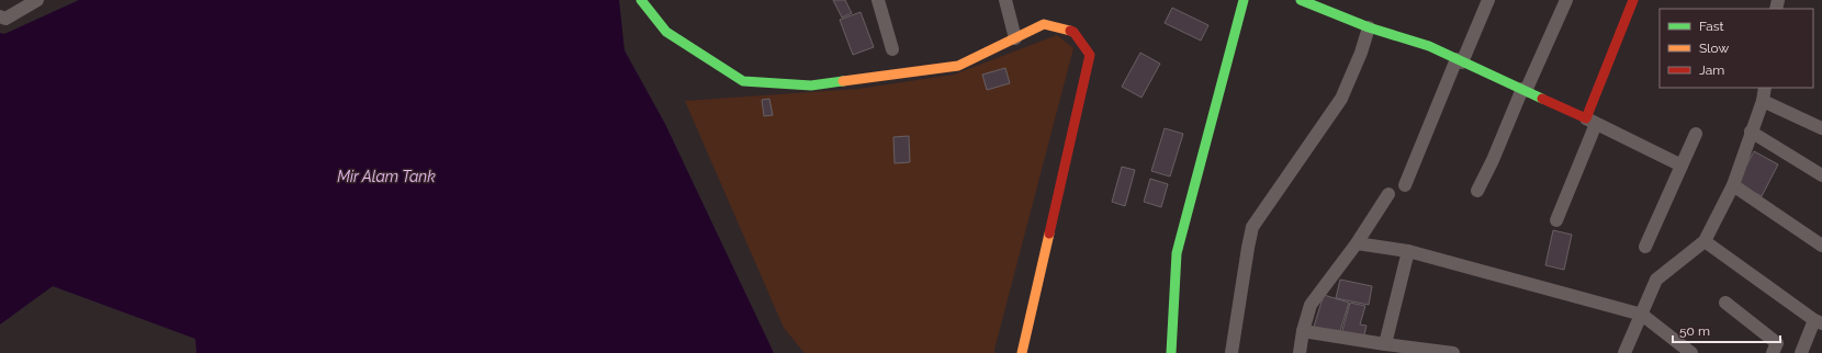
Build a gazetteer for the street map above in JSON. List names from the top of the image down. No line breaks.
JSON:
{"water":["Mir Alam Tank"],"legend":["Fast","Slow","Jam"],"scale_bar":"50 m"}
